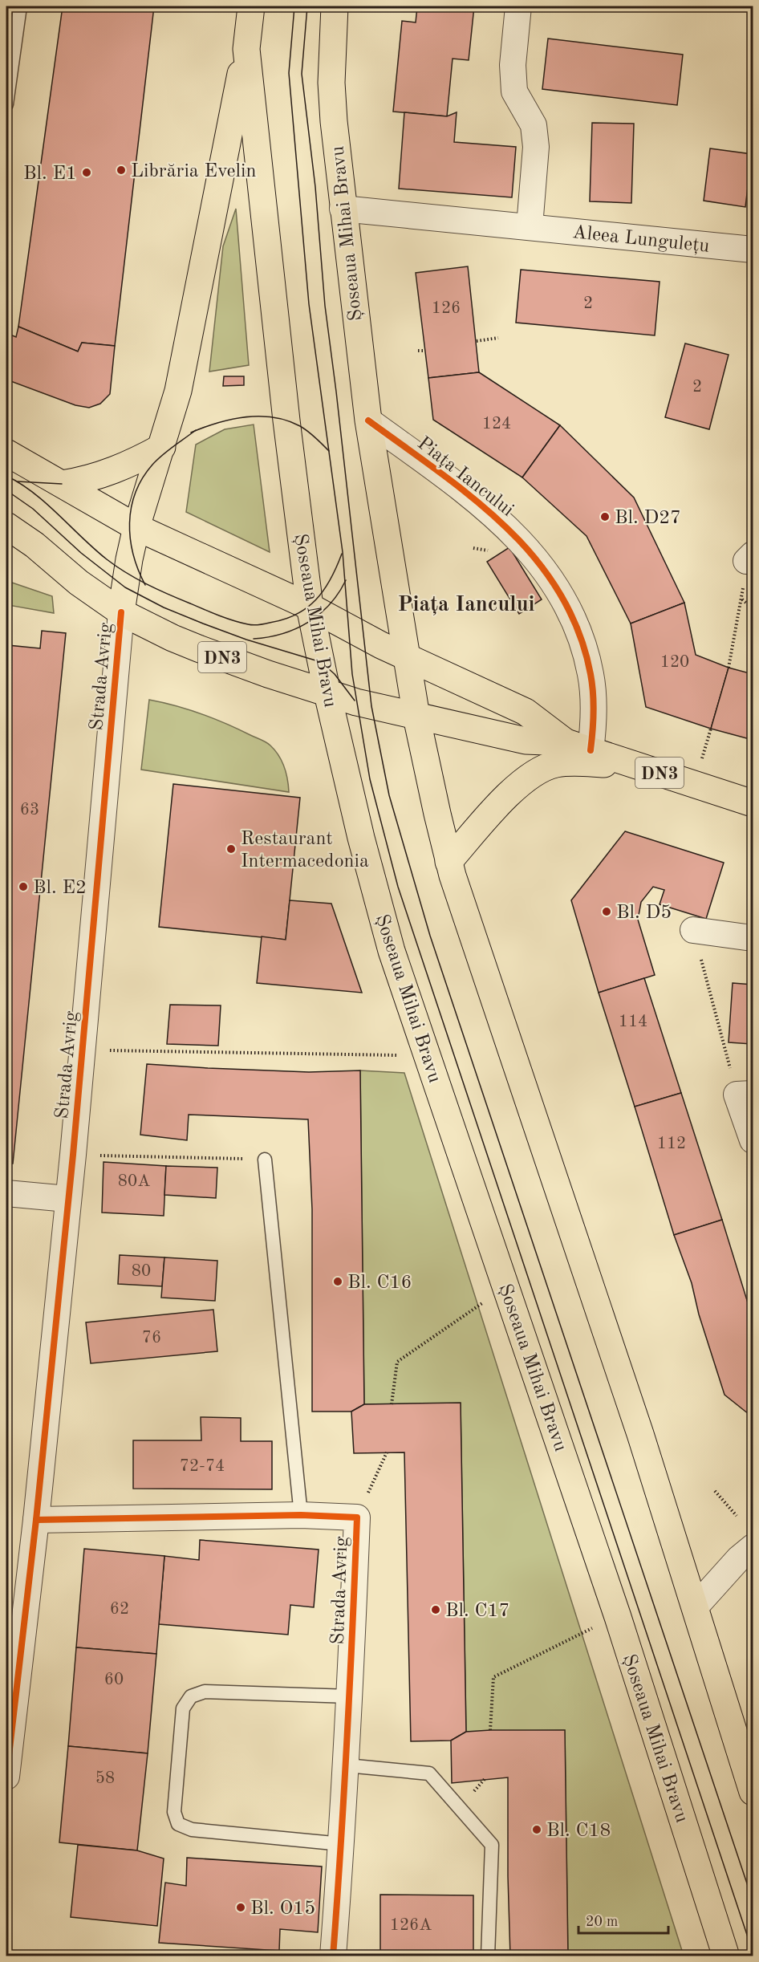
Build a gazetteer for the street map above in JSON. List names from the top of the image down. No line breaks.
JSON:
{"streets":{"main road":["Șoseaua Mihai Bravu","DN3"],"street":["Aleea Lungulețu","Piața Iancului","Strada Avrig"]},"crossings":[["Șoseaua Mihai Bravu","Aleea Lungulețu"],["Șoseaua Mihai Bravu","Piața Iancului"],["Șoseaua Mihai Bravu","DN3"],["Piața Iancului","DN3"],["DN3","Strada Avrig"]],"districts":["Piața Iancului"],"places":["Librăria Evelin","Bl. E1","Bl. D27","Restaurant Intermacedonia","Bl. E2","Bl. D5","Bl. C16","Bl. C17","Bl. C18","Bl. O15"],"house_numbers":["2","126","2","124","120","63","114","112","80A","80","76","72-74","62","60","58","126A"],"scale_bar":"20 m"}
